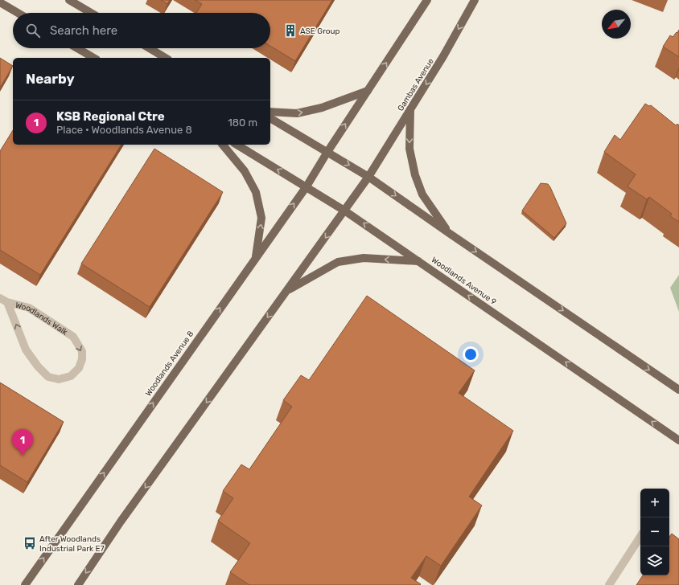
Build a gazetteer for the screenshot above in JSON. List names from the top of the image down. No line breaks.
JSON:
{"streets":{"main road":["Gambas Avenue","Woodlands Avenue 9","Woodlands Avenue 8"],"street":["Woodlands Walk"]},"crossings":[["Woodlands Avenue 9","Woodlands Avenue 8"]],"places":{"building":["ASE Group"],"bus stop":["After Woodlands Industrial Park E7"]},"north":"bottom left","page":{"search":"Search here","heading":"Nearby","list":[{"mark":"1","name":"KSB Regional Ctre","note":"Place · Woodlands Avenue 8","value":"180 m"}],"pins":"1","map_buttons":["+","−"]}}
